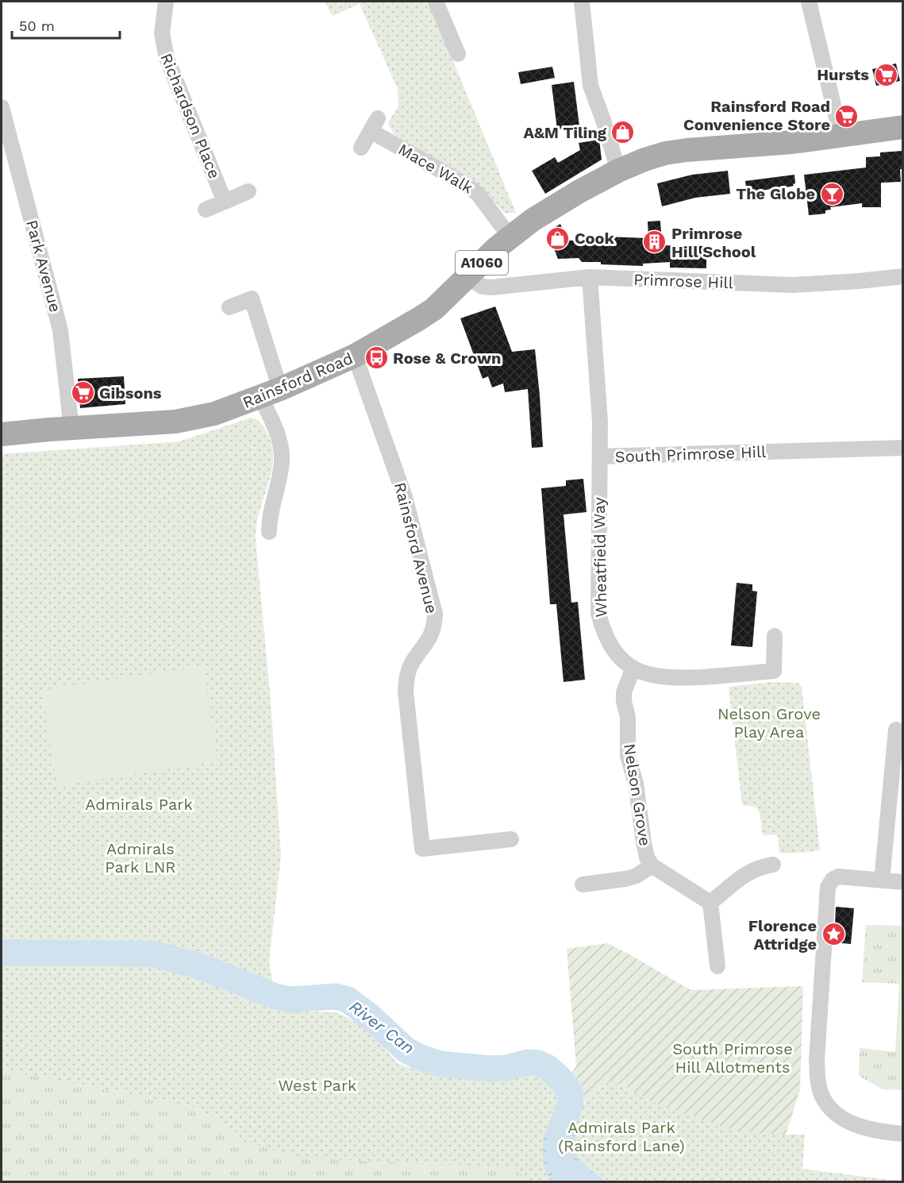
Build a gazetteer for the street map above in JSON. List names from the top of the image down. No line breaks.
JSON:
{"streets":{"main road":["A1060","Rainsford Road"],"street":["Richardson Place","Mace Walk","Park Avenue","Primrose Hill","South Primrose Hill","Rainsford Avenue","Wheatfield Way","Nelson Grove"]},"crossings":[["Mace Walk","Rainsford Road"],["Park Avenue","Rainsford Road"],["Primrose Hill","Rainsford Road"],["Primrose Hill","South Primrose Hill"],["Rainsford Road","Rainsford Avenue"],["South Primrose Hill","Wheatfield Way"],["Wheatfield Way","Nelson Grove"]],"water":["River Can"],"parks":["Nelson Grove Play Area","Admirals Park","Admirals Park LNR","South Primrose Hill Allotments","West Park","Admirals Park (Rainsford Lane)"],"places":{"supermarket":["Hursts","Rainsford Road Convenience Store","Gibsons"],"shop":["A&M Tiling","Cook"],"bar":["The Globe"],"building":["Primrose Hill School"],"bus stop":["Rose & Crown"],"place":["Florence Attridge"]},"scale_bar":"50 m"}
